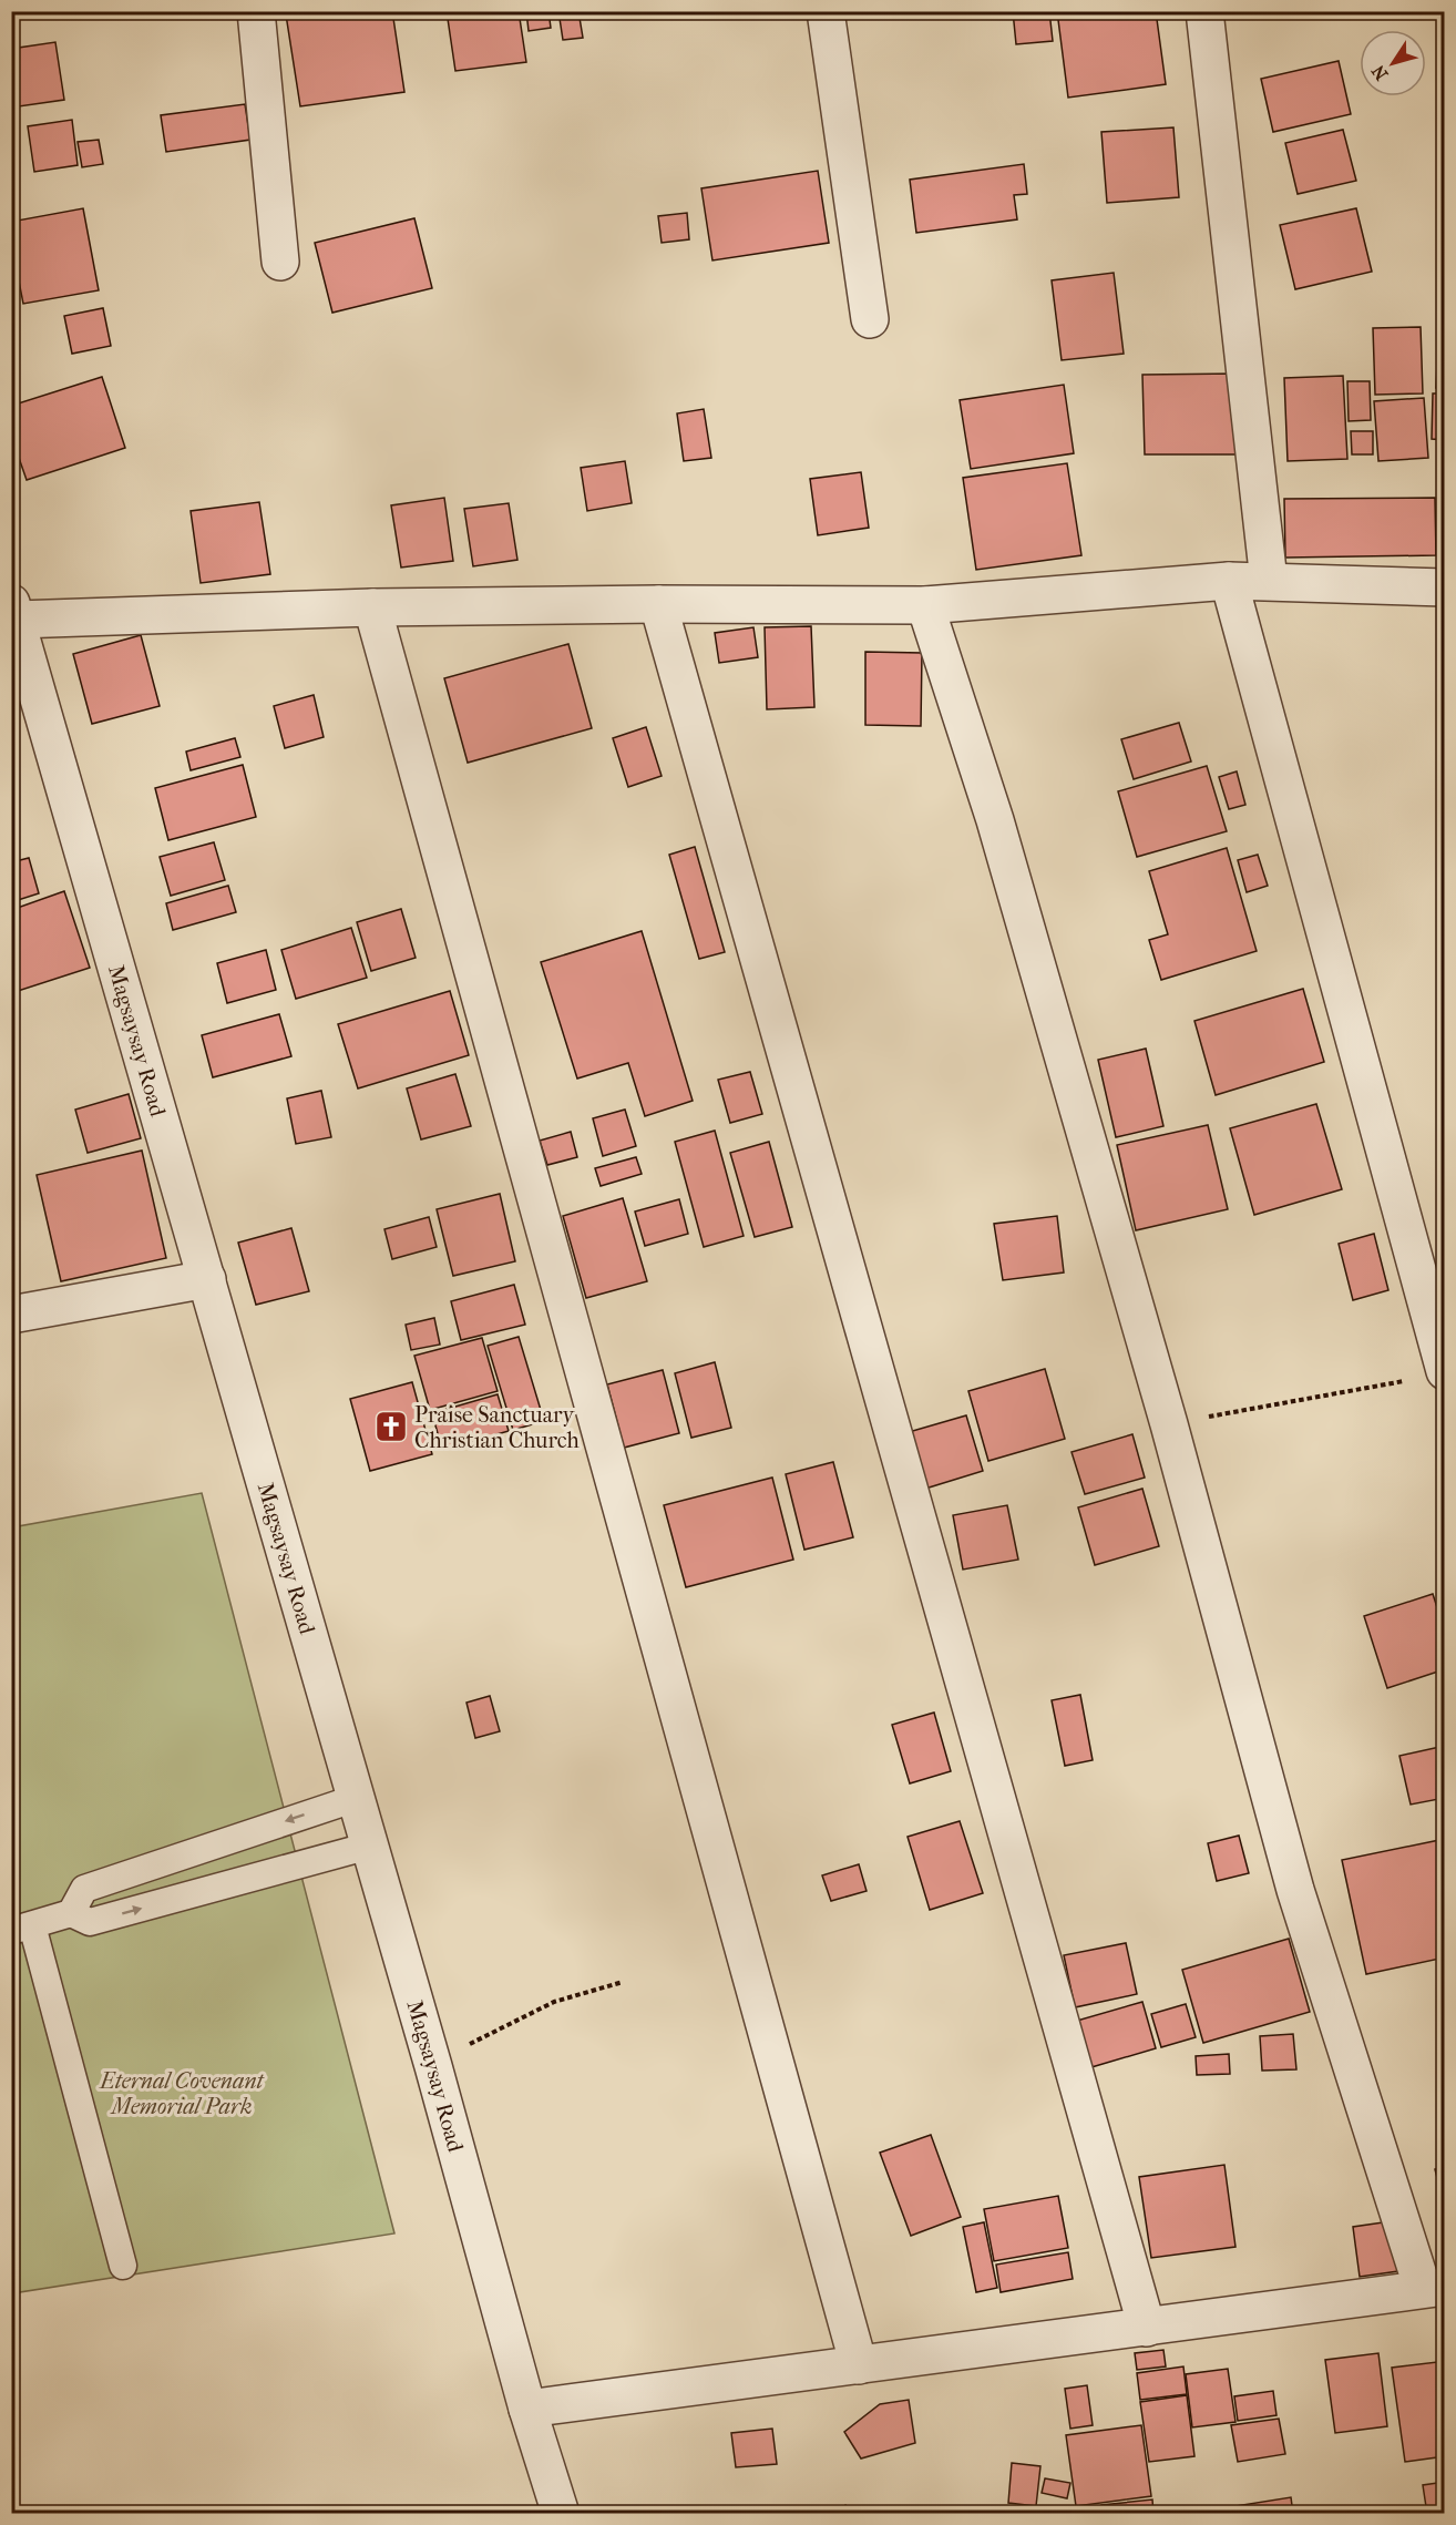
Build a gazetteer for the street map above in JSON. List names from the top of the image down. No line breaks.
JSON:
{"streets":{"street":["Magsaysay Road"]},"parks":["Eternal Covenant Memorial Park"],"places":{"church":["Praise Sanctuary Christian Church"]},"north":"bottom left"}
